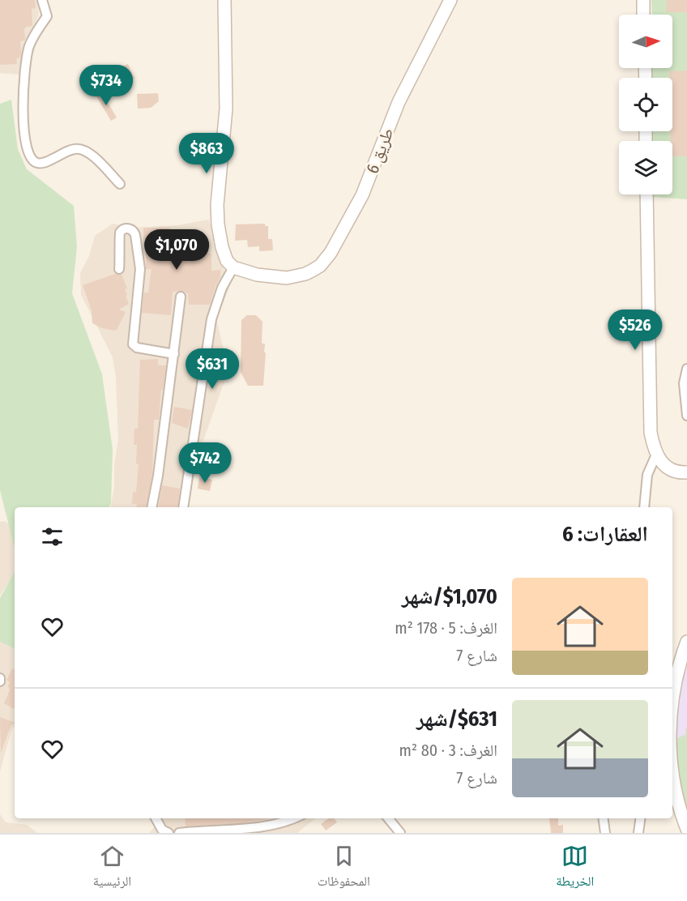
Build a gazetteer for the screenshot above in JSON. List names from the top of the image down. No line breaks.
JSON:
{"streets":{"street":["طريق 6"]},"north":"right","page":{"price":["$734","$863","$1,070","$526","$631","$742"],"heading":"العقارات: 6","list":[{"name":"$1,070/شهر","note":"الغرف: 5 · 178 m² · شارع 7"},{"name":"$631/شهر","note":"الغرف: 3 · 80 m² · شارع 7"}],"tabs":["الخريطة","المحفوظات","الرئيسية"]}}
